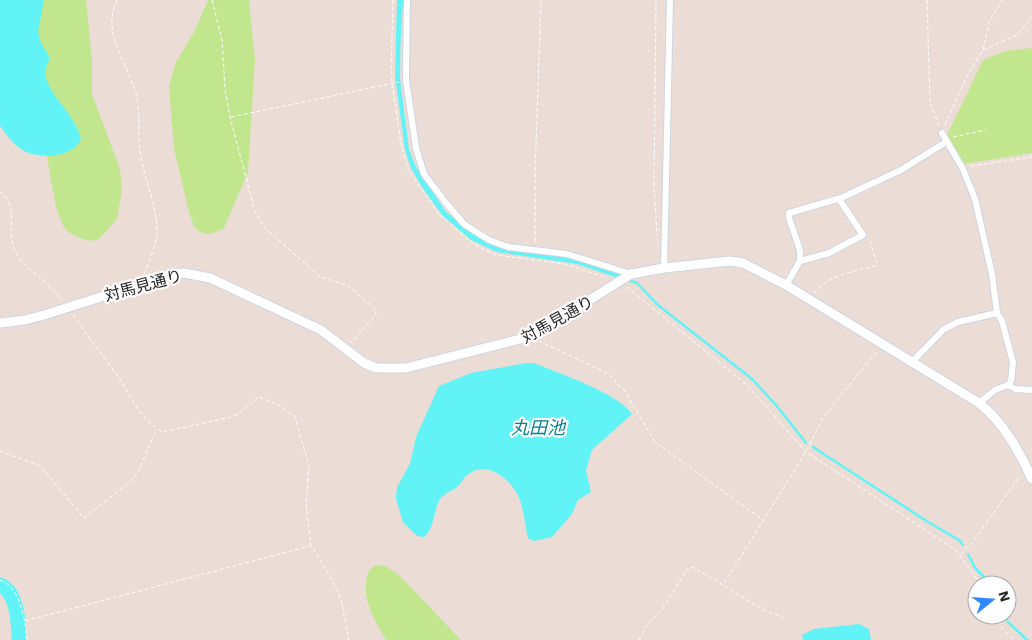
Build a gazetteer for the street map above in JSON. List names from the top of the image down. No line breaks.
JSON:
{"streets":{"street":["対馬見通り"]},"water":["丸田池"],"north":"right"}
